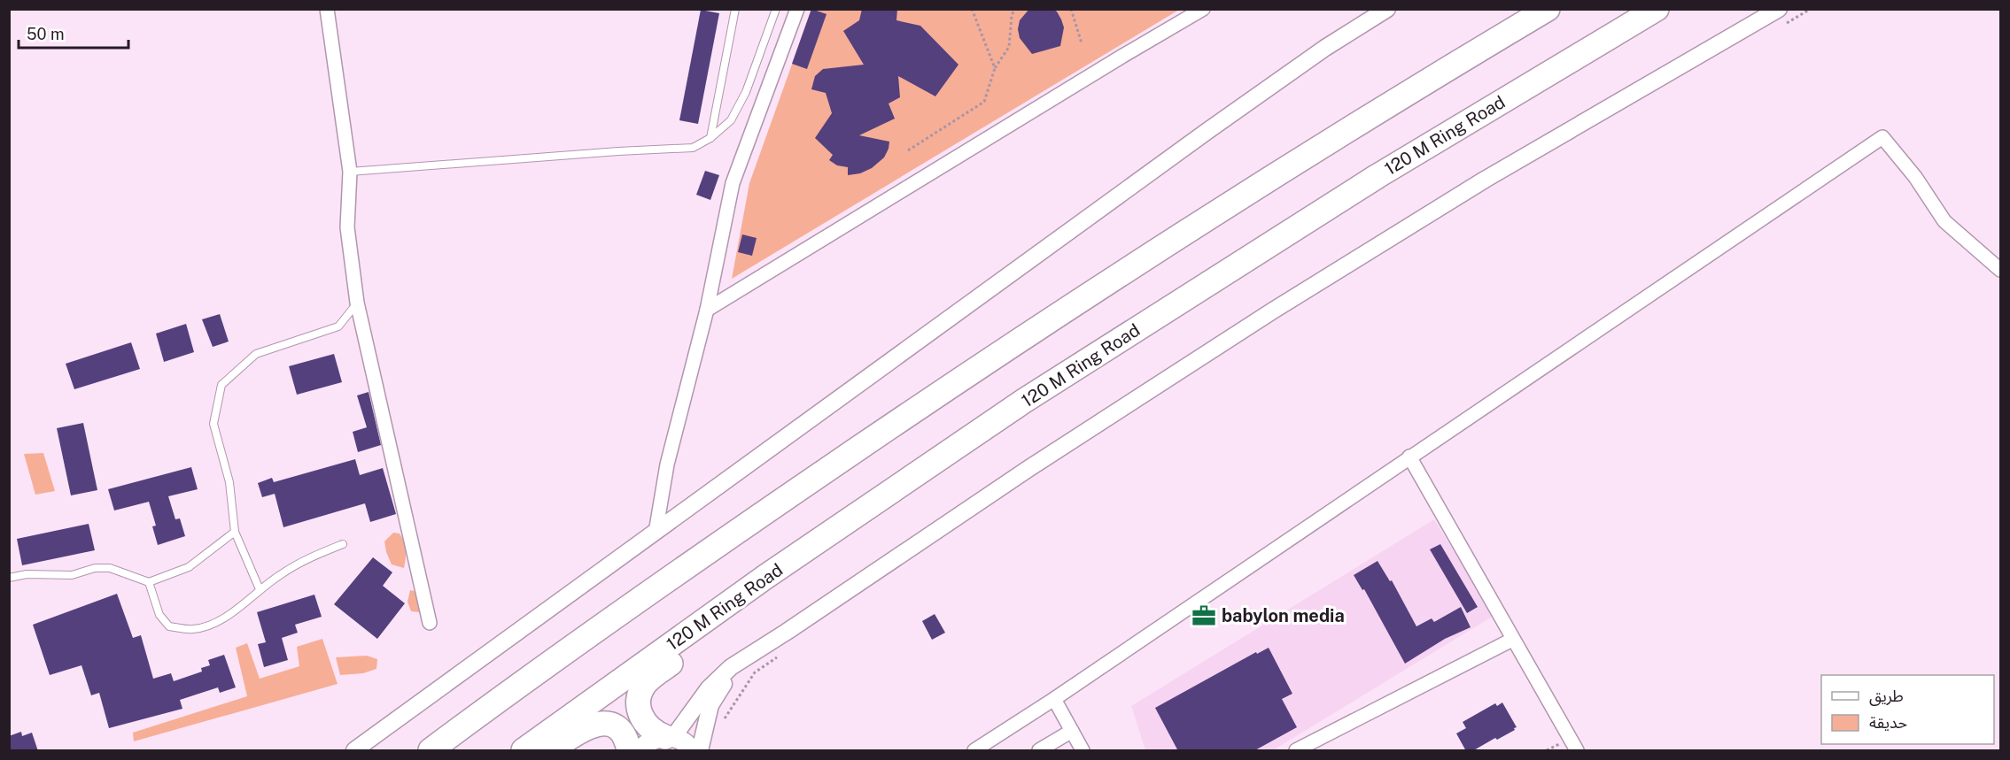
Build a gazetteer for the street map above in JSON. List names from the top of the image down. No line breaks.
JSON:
{"streets":{"highway":["120 M Ring Road"]},"places":{"office":["babylon media"]},"legend":["طريق","حديقة"],"scale_bar":"50 m"}
